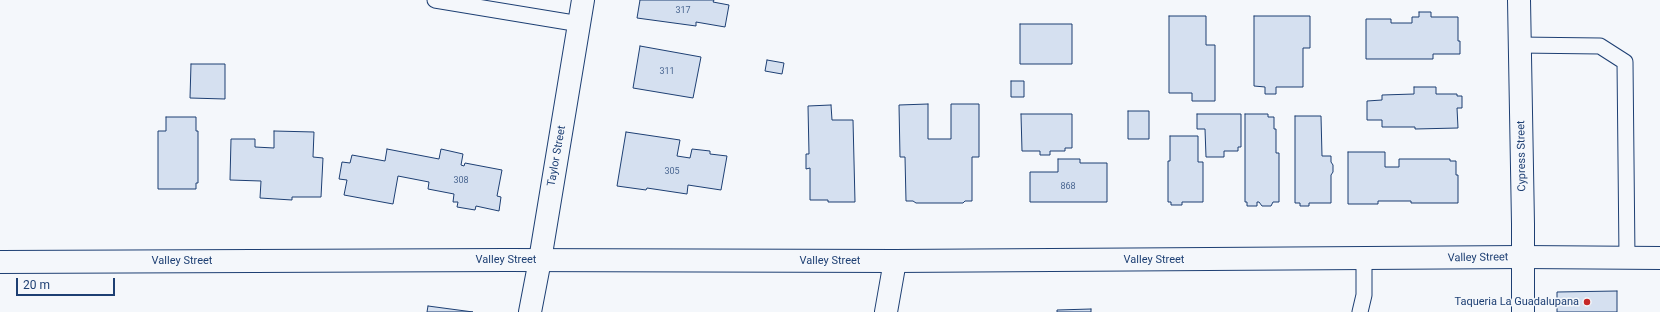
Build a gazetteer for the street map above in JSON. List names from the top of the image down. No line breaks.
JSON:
{"streets":{"main road":["Taylor Street","Cypress Street","Valley Street"]},"crossings":[["Taylor Street","Valley Street"],["Cypress Street","Valley Street"]],"places":["Taqueria La Guadalupana"],"house_numbers":["317","311","305","308","868"],"scale_bar":"20 m"}
